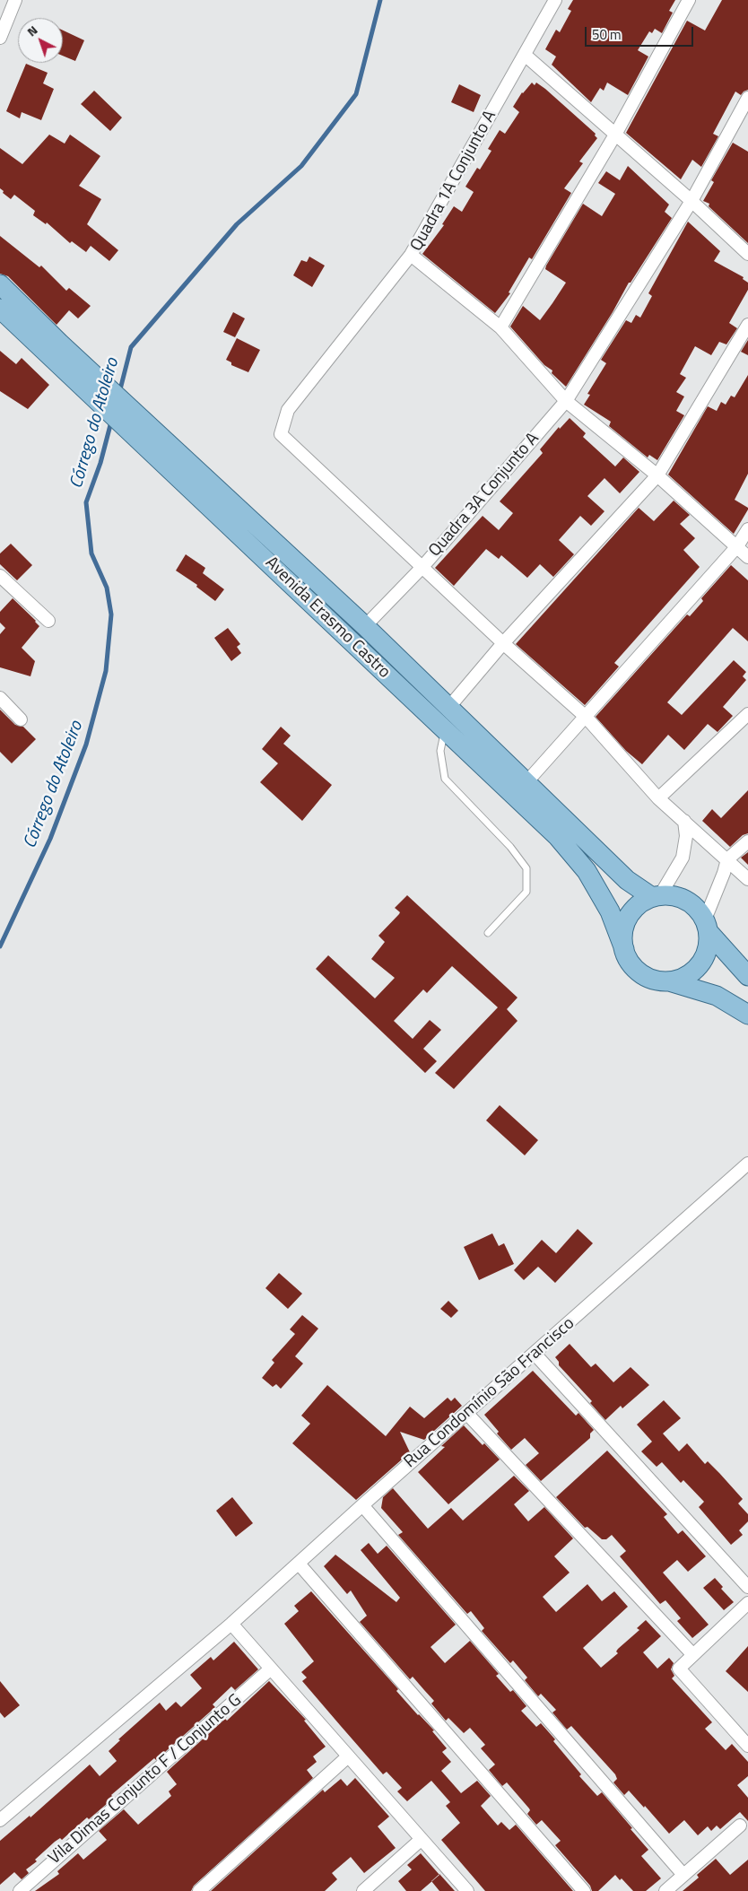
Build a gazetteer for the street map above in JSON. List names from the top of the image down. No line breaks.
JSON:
{"streets":{"main road":["Avenida Erasmo Castro"],"street":["Quadra 1A Conjunto A","Quadra 3A Conjunto A","Rua Condomínio São Francisco","Vila Dimas Conjunto F / Conjunto G"]},"crossings":[["Quadra 1A Conjunto A","Quadra 3A Conjunto A"]],"water":["Córrego do Atoleiro"],"scale_bar":"50 m","north":"top left"}
